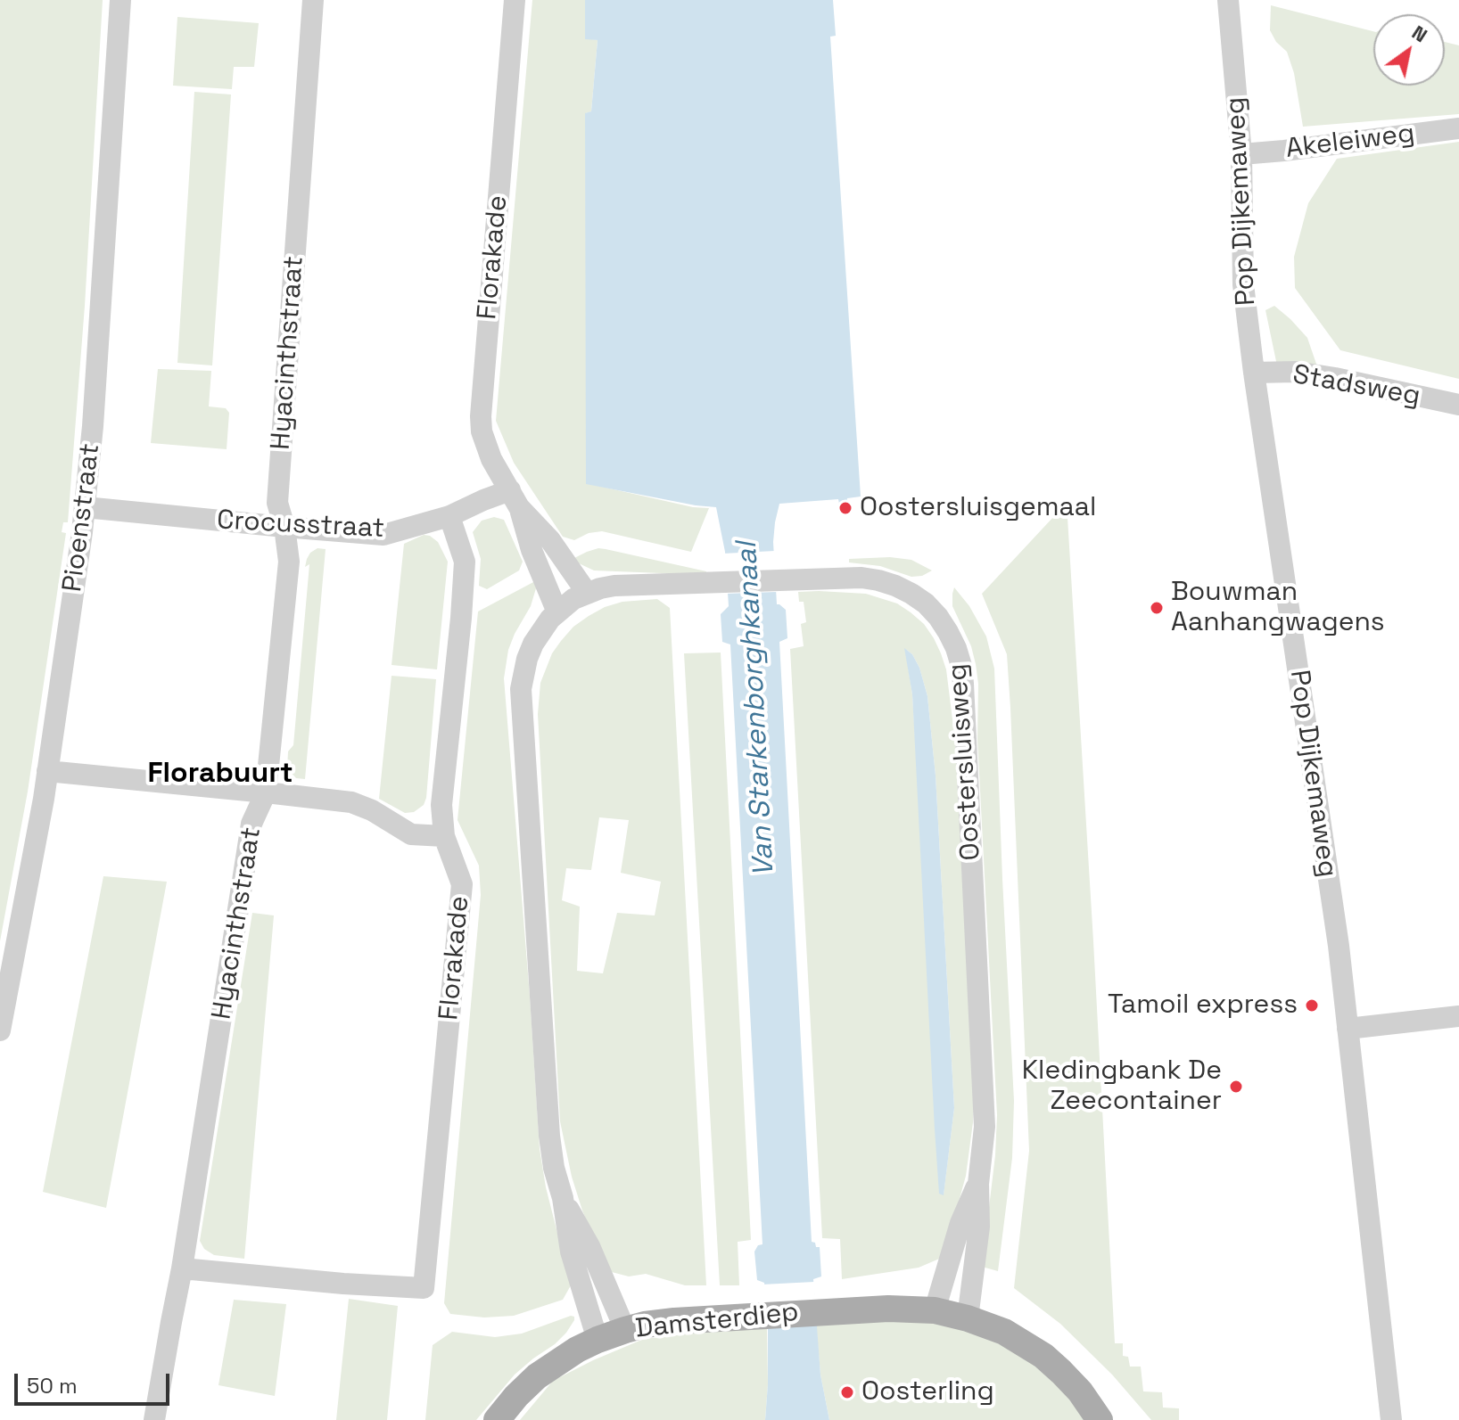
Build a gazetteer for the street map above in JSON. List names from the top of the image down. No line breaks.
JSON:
{"streets":{"main road":["Damsterdiep"],"street":["Akeleiweg","Pop Dijkemaweg","Florakade","Hyacinthstraat","Stadsweg","Pioenstraat","Crocusstraat","Oostersluisweg"]},"crossings":[["Akeleiweg","Pop Dijkemaweg"],["Pop Dijkemaweg","Stadsweg"],["Florakade","Hyacinthstraat"],["Florakade","Crocusstraat"],["Florakade","Oostersluisweg"],["Hyacinthstraat","Crocusstraat"],["Pioenstraat","Crocusstraat"],["Oostersluisweg","Damsterdiep"]],"districts":["Florabuurt"],"water":["Van Starkenborghkanaal"],"places":["Oostersluisgemaal","Bouwman Aanhangwagens","Tamoil express","Kledingbank De Zeecontainer","Oosterling"],"scale_bar":"50 m","north":"top right"}
